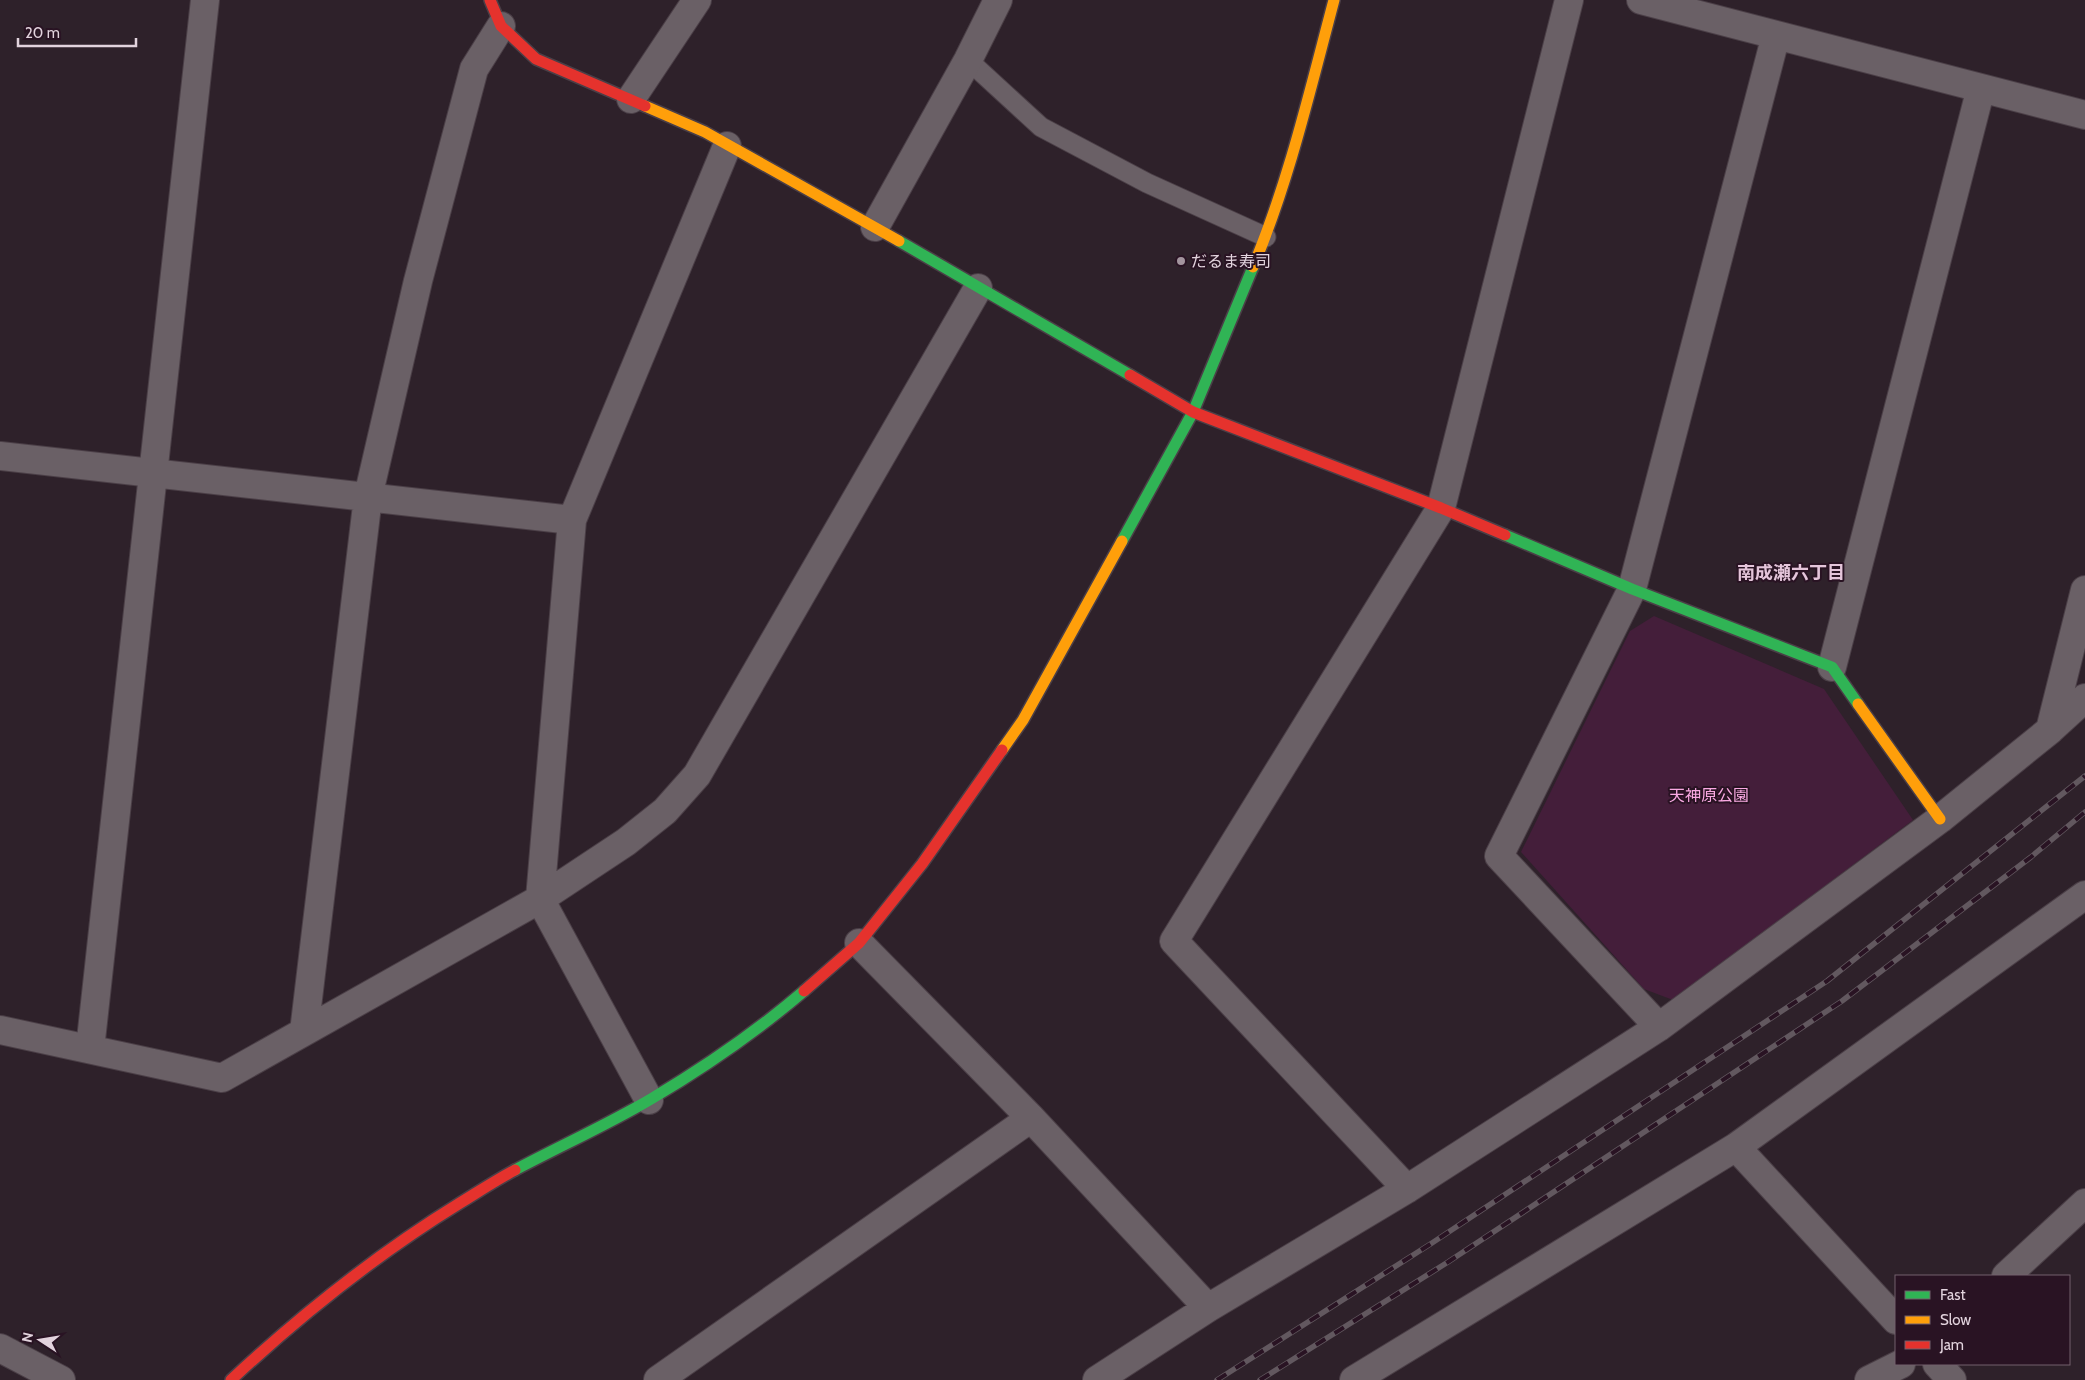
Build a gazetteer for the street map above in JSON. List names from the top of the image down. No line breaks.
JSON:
{"districts":["南成瀬六丁目"],"parks":["天神原公園"],"places":["だるま寿司"],"legend":["Fast","Slow","Jam"],"scale_bar":"20 m","north":"left"}
